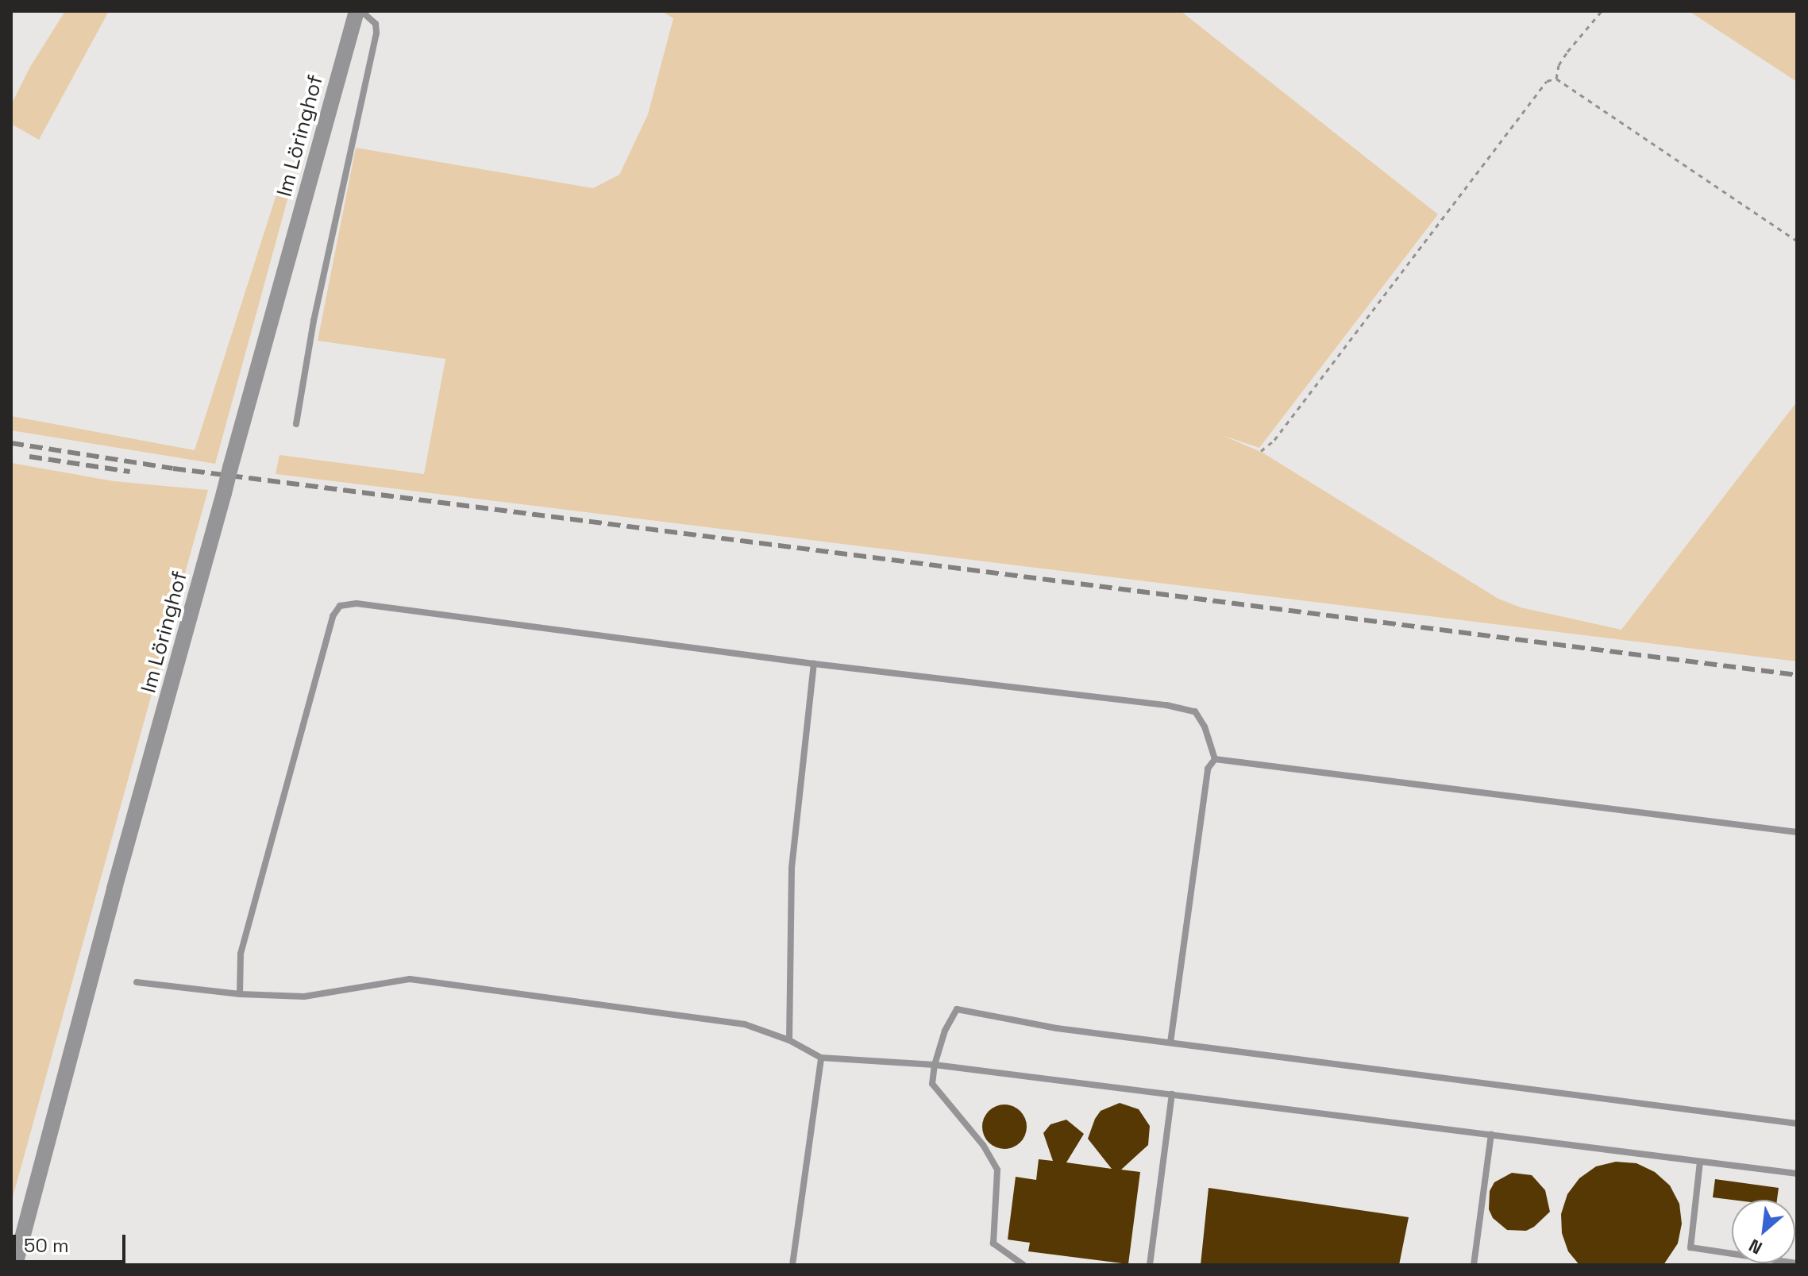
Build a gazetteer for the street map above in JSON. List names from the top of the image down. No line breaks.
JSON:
{"streets":{"street":["Im Löringhof"]},"scale_bar":"50 m","north":"bottom left"}
